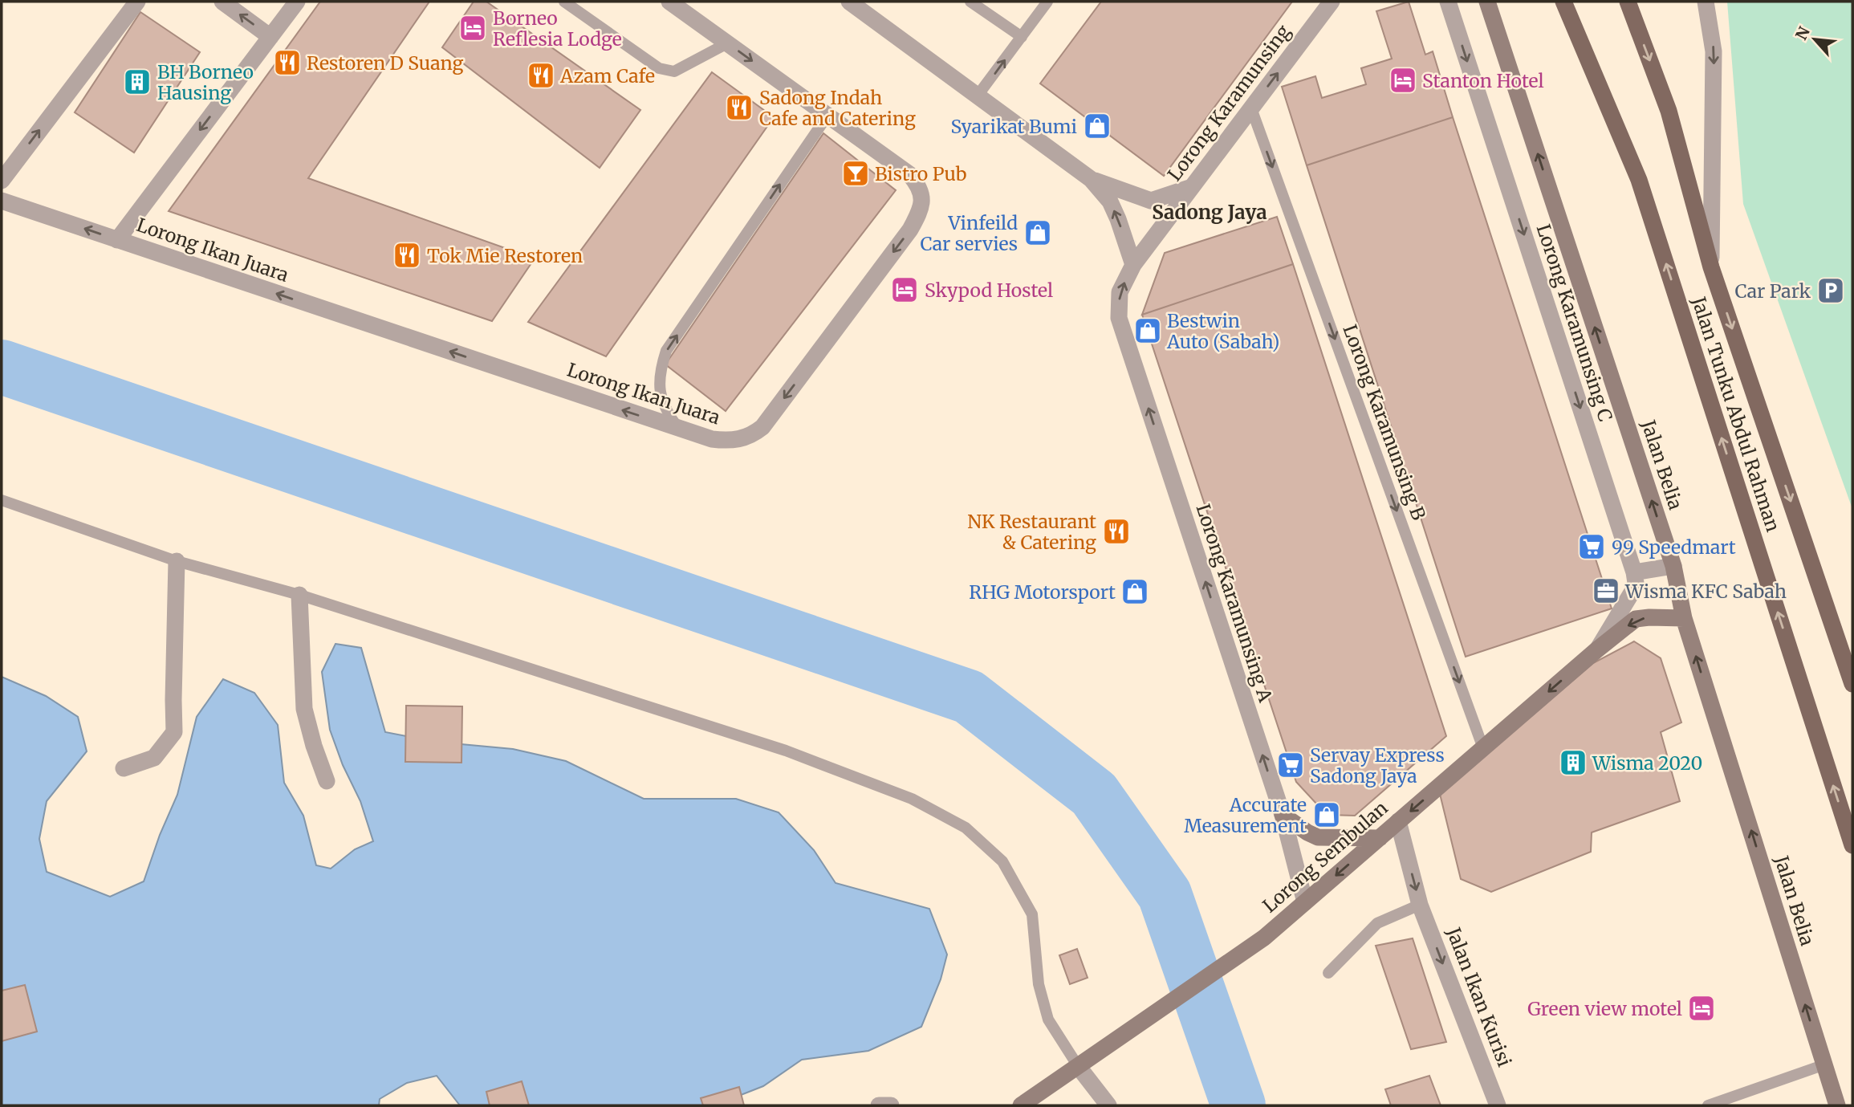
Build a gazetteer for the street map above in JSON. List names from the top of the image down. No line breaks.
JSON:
{"streets":{"main road":["Jalan Tunku Abdul Rahman"],"street":["Lorong Karamunsing","Lorong Ikan Juara","Lorong Karamunsing C","Jalan Belia","Lorong Karamunsing A","Lorong Sembulan","Jalan Ikan Kurisi"],"lane":["Lorong Karamunsing B"]},"crossings":[["Lorong Karamunsing","Lorong Karamunsing B"],["Lorong Karamunsing","Lorong Karamunsing A"],["Lorong Karamunsing B","Lorong Sembulan"],["Jalan Belia","Lorong Sembulan"],["Lorong Karamunsing A","Lorong Sembulan"],["Lorong Sembulan","Jalan Ikan Kurisi"]],"one_way":["Lorong Karamunsing","Lorong Karamunsing C","Lorong Karamunsing B","Jalan Belia","Lorong Karamunsing A","Lorong Sembulan","Jalan Ikan Kurisi"],"districts":["Sadong Jaya"],"places":{"hotel":["Borneo Reflesia Lodge","Stanton Hotel","Skypod Hostel","Green view motel"],"restaurant":["Restoren D Suang","Azam Cafe","Sadong Indah Cafe and Catering","Tok Mie Restoren","NK Restaurant & Catering"],"building":["BH Borneo Hausing","Wisma 2020"],"shop":["Syarikat Bumi","Vinfeild Car servies","Bestwin Auto (Sabah)","RHG Motorsport","Accurate Measurement"],"bar":["Bistro Pub"],"parking":["Car Park"],"supermarket":["99 Speedmart","Servay Express Sadong Jaya"],"office":["Wisma KFC Sabah"]},"north":"top left"}
